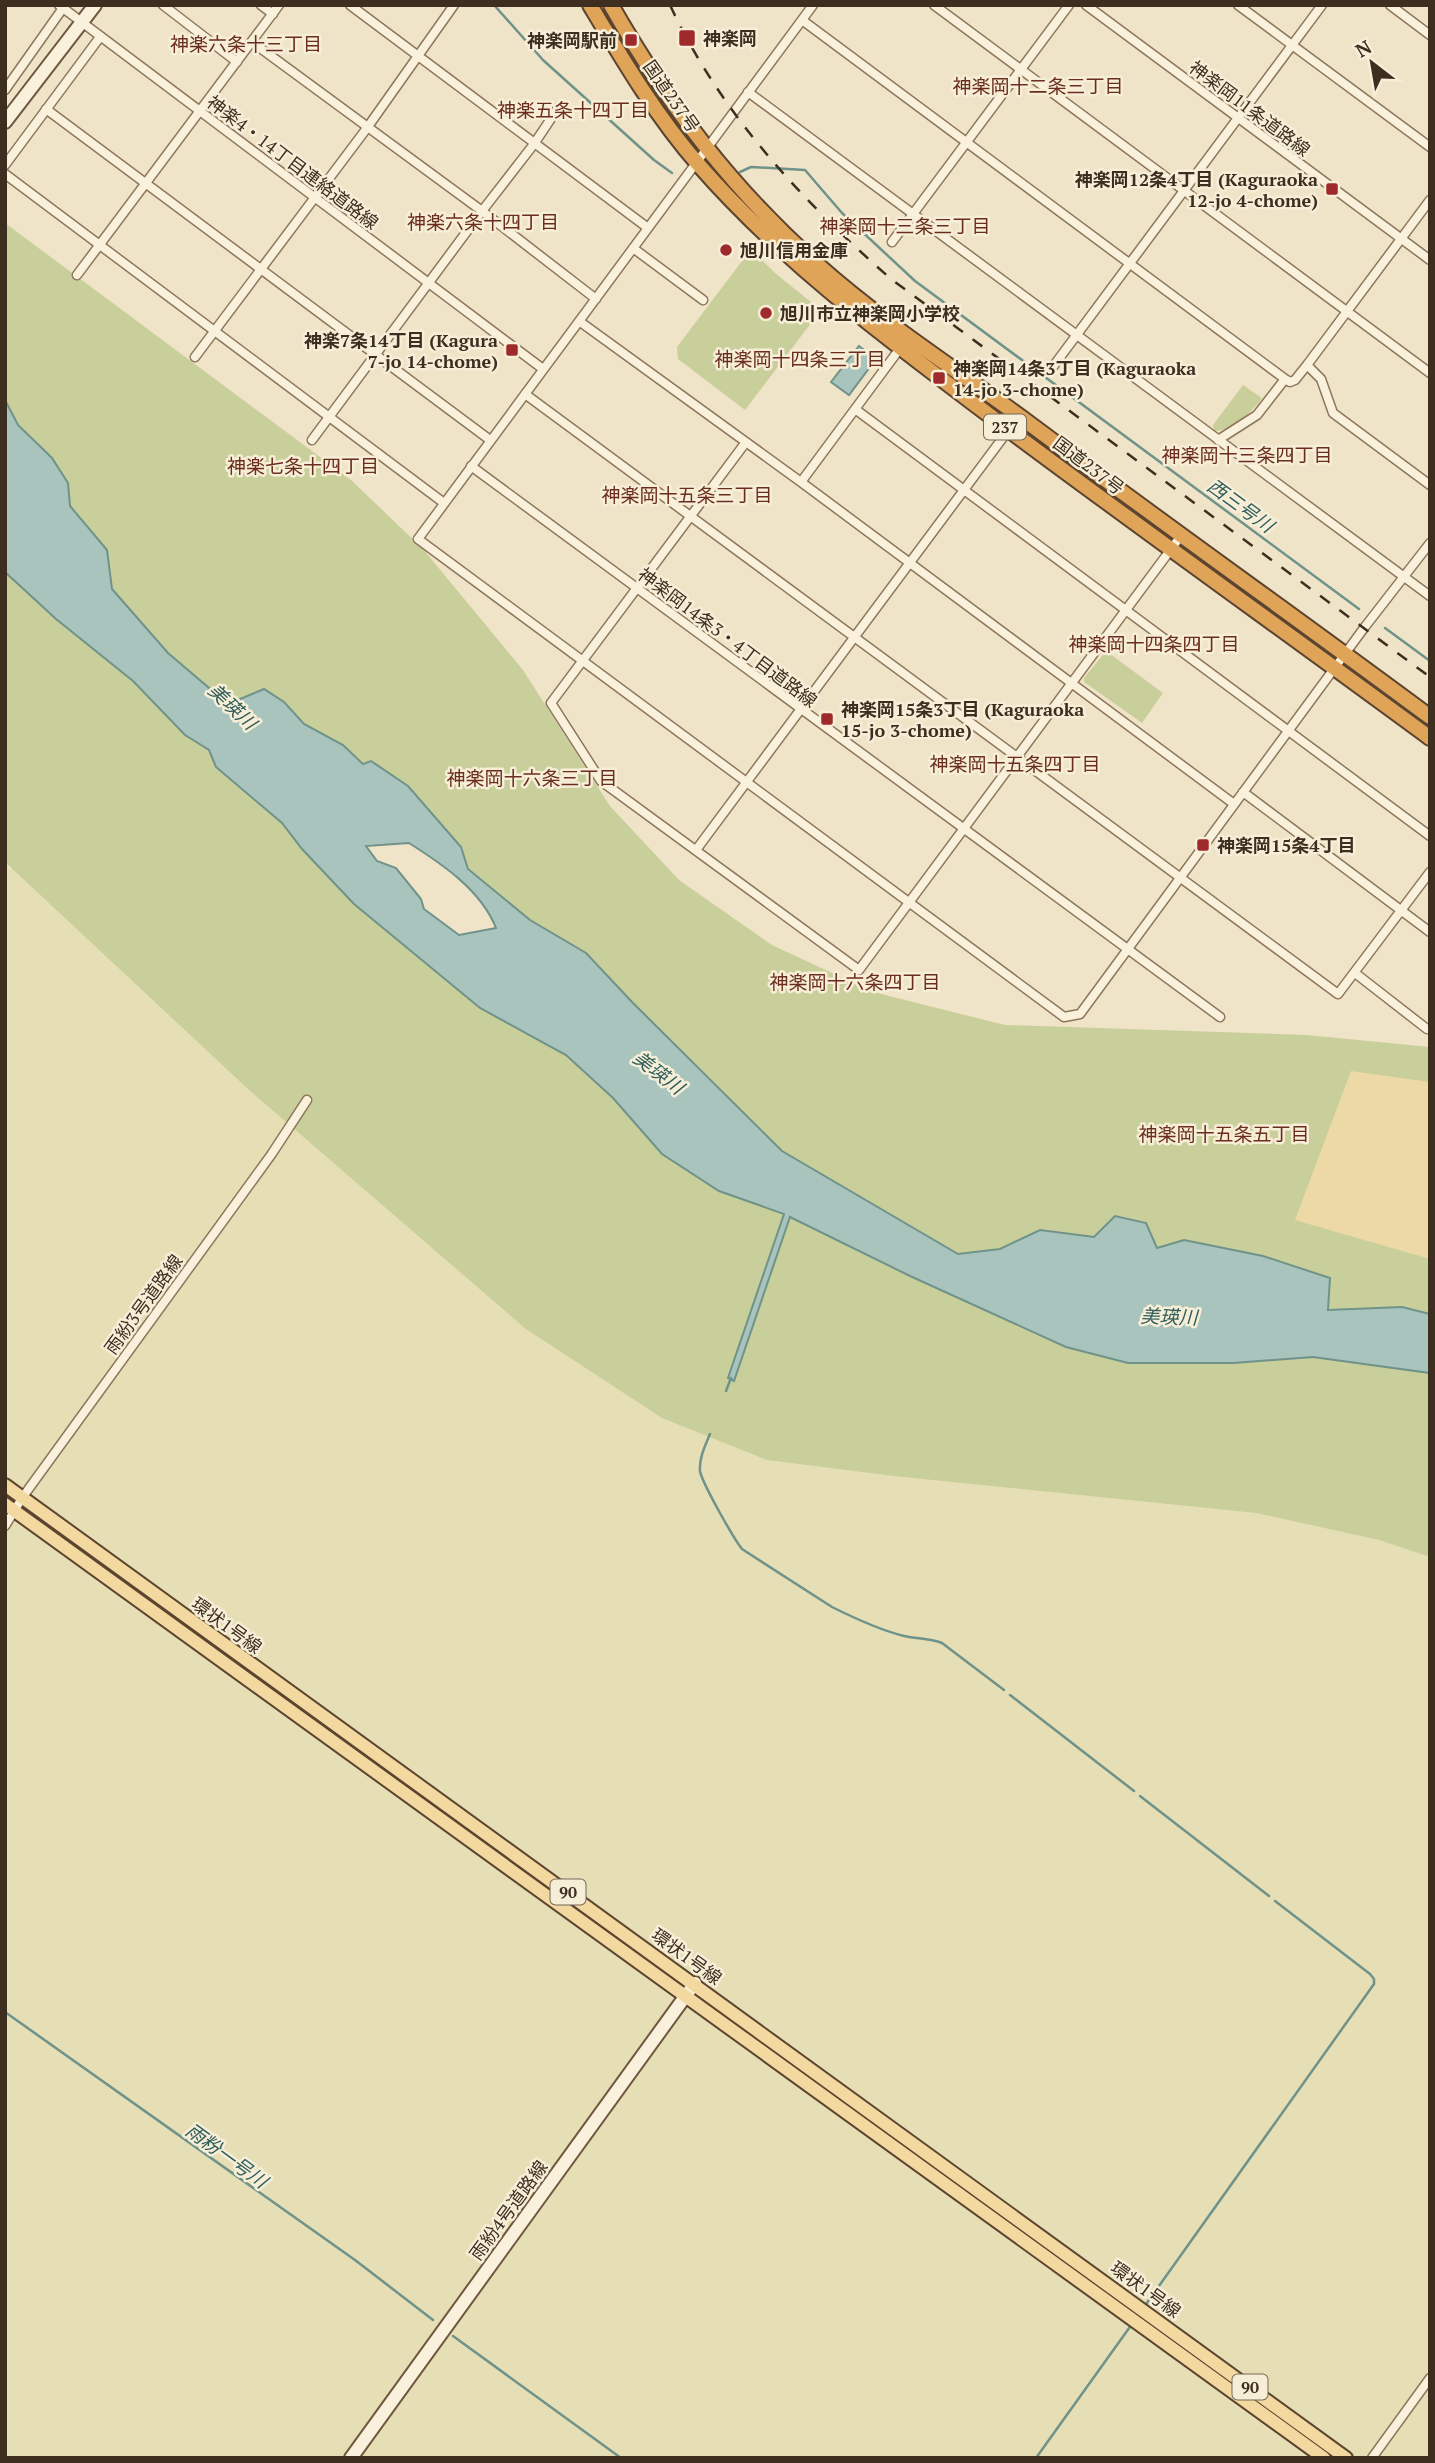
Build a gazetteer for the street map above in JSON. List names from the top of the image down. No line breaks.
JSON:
{"streets":{"highway":["国道237号","237"],"main road":["環状1号線","90"],"street":["神楽岡11条道路線","神楽4・14丁目連絡道路線","神楽岡14条3・4丁目道路線","雨紛3号道路線","雨紛4号道路線"]},"crossings":[["雨紛3号道路線","環状1号線"],["環状1号線","雨紛4号道路線"]],"districts":["神楽六条十三丁目","神楽岡十二条三丁目","神楽五条十四丁目","神楽六条十四丁目","神楽岡十三条三丁目","神楽岡十四条三丁目","神楽岡十三条四丁目","神楽七条十四丁目","神楽岡十五条三丁目","神楽岡十四条四丁目","神楽岡十五条四丁目","神楽岡十六条三丁目","神楽岡十六条四丁目","神楽岡十五条五丁目"],"water":["西三号川","美瑛川","雨粉一号川"],"places":{"transit":["神楽岡","神楽岡駅前","神楽岡12条4丁目 (Kaguraoka 12-jo 4-chome)","神楽7条14丁目 (Kagura 7-jo 14-chome)","神楽岡14条3丁目 (Kaguraoka 14-jo 3-chome)","神楽岡15条3丁目 (Kaguraoka 15-jo 3-chome)","神楽岡15条4丁目"],"other":["旭川信用金庫","旭川市立神楽岡小学校"]},"north":"top left"}
